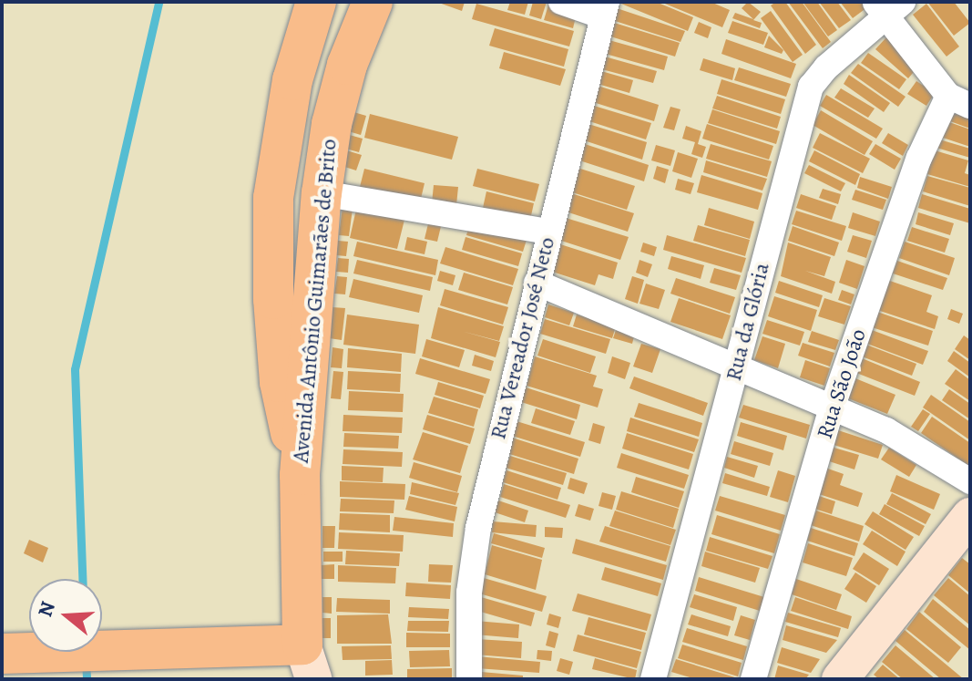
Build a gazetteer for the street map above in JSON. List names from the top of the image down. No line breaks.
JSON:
{"streets":{"main road":["Avenida Antônio Guimarães de Brito"],"street":["Rua da Glória","Rua Vereador José Neto","Rua São João"]},"north":"left"}
